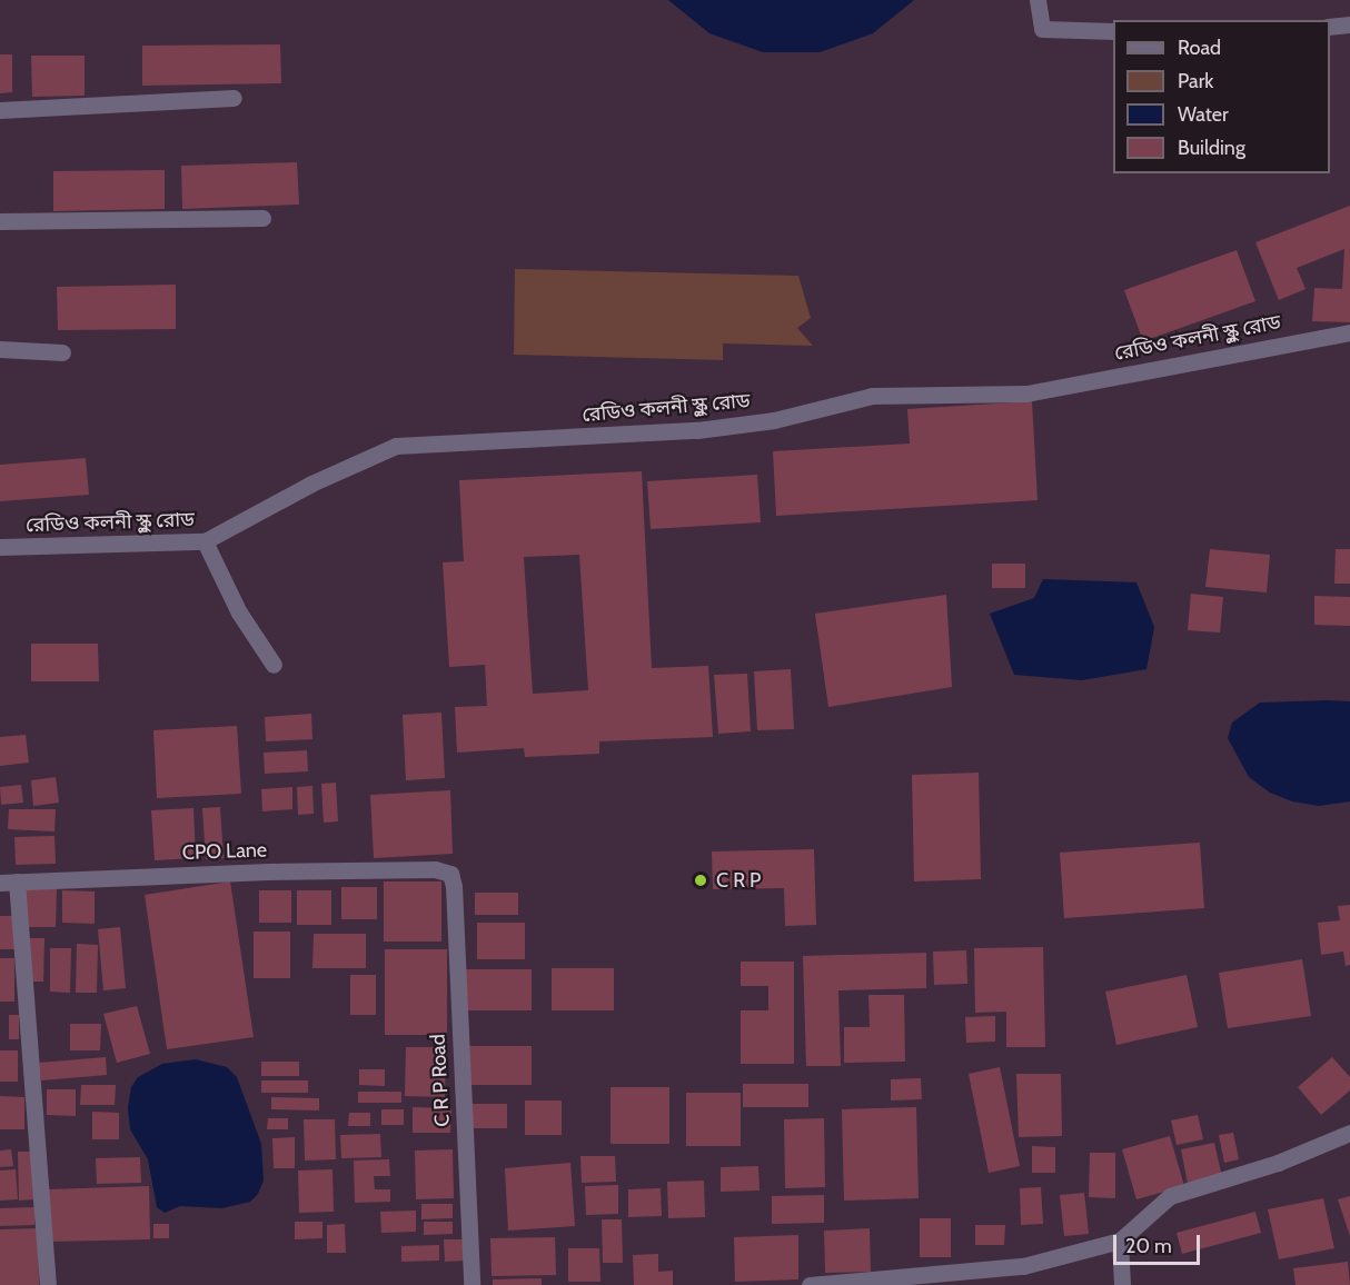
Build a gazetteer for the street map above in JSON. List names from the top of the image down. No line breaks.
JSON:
{"streets":{"street":["রেডিও কলনী স্কুল রোড","CPO Lane","C R P Road"]},"crossings":[["CPO Lane","C R P Road"]],"places":["C R P"],"legend":["Road","Park","Water","Building"],"scale_bar":"20 m"}
